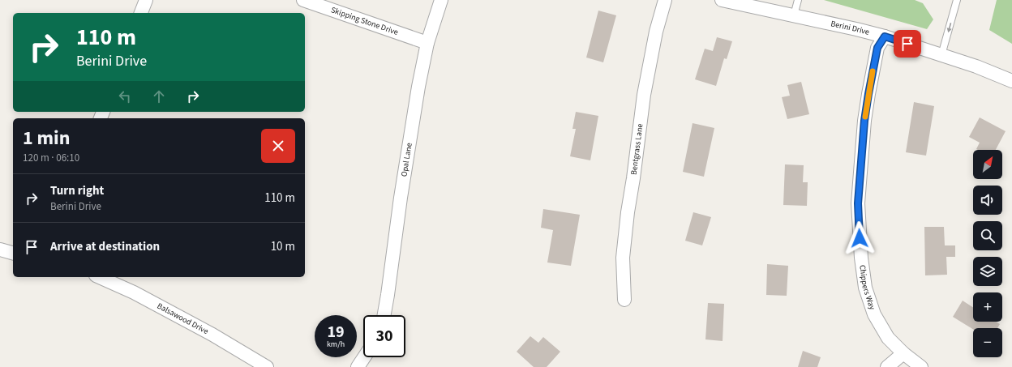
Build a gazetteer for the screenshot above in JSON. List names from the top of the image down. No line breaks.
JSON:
{"streets":{"street":["Skipping Stone Drive","Berini Drive","Bentgrass Lane","Opal Lane","Chippers Way","Balsawood Drive"]},"crossings":[["Skipping Stone Drive","Opal Lane"],["Berini Drive","Chippers Way"]],"north":"top right","page":{"turn":["110 m","Berini Drive"],"heading":["1 min","120 m · 06:10"],"map_buttons":["+","−"],"list":[{"name":"Turn right","note":"Berini Drive","value":"110 m"},{"name":"Arrive at destination","value":"10 m"}],"speed":"19 km/h","limit":"30"}}
